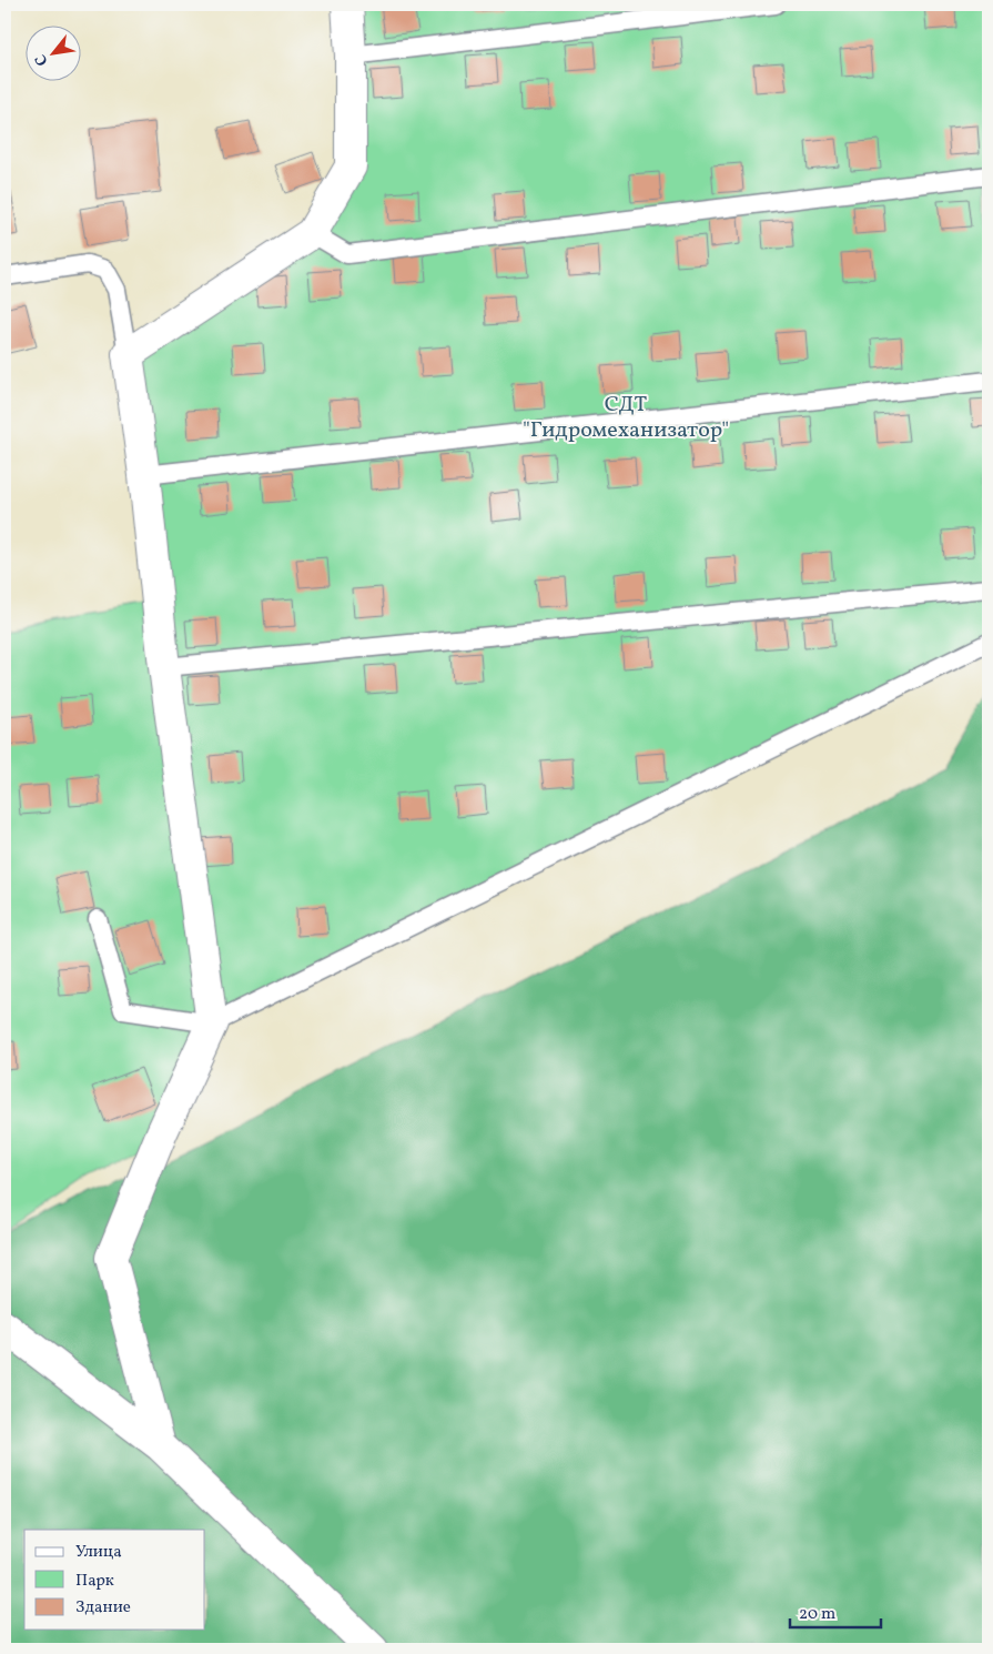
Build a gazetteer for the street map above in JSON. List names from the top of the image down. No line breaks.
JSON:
{"parks":["СДТ \"Гидромеханизатор\""],"legend":["Улица","Парк","Здание"],"scale_bar":"20 m","north":"bottom left"}
